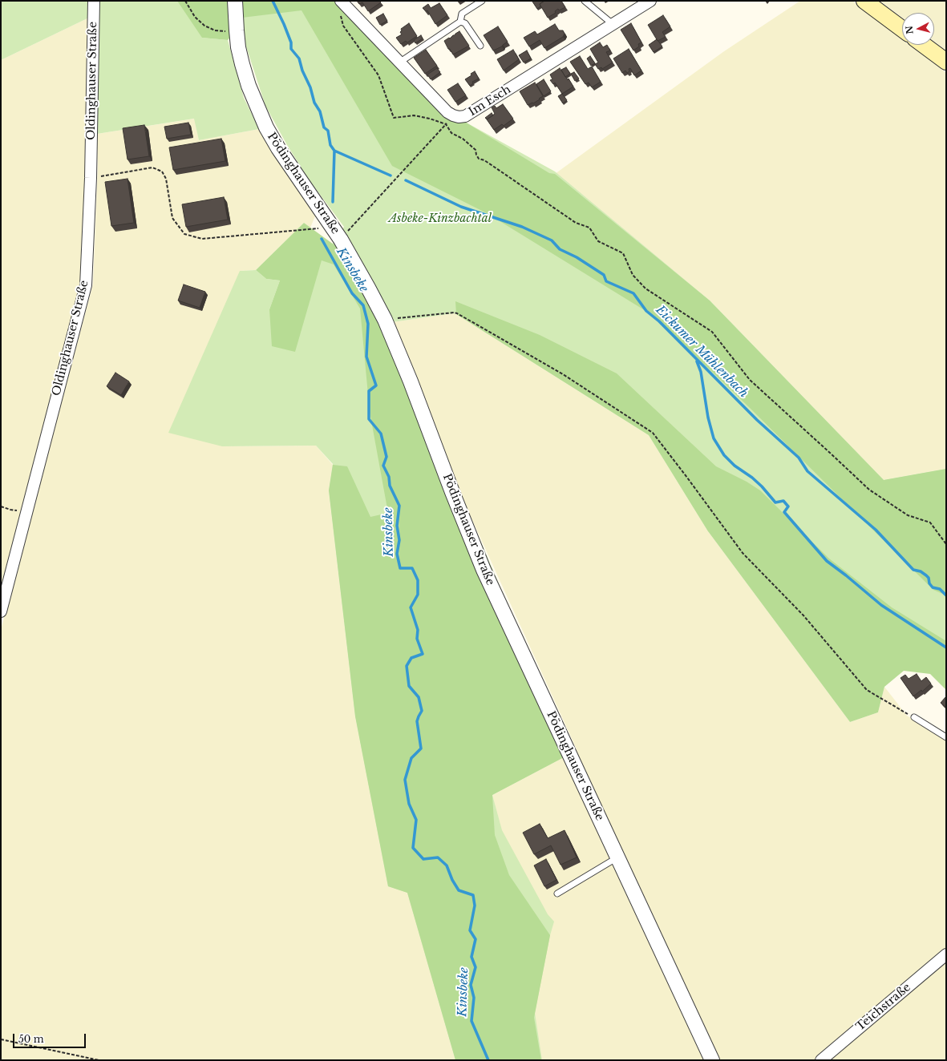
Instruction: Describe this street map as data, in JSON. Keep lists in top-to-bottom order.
{
  "streets": {
    "street": [
      "Oldinghauser Straße",
      "Im Esch",
      "Pödinghauser Straße",
      "Teichstraße"
    ]
  },
  "water": ["Kinsbeke", "Eickumer Mühlenbach"],
  "parks": ["Asbeke-Kinzbachtal"],
  "scale_bar": "50 m",
  "north": "left"
}
